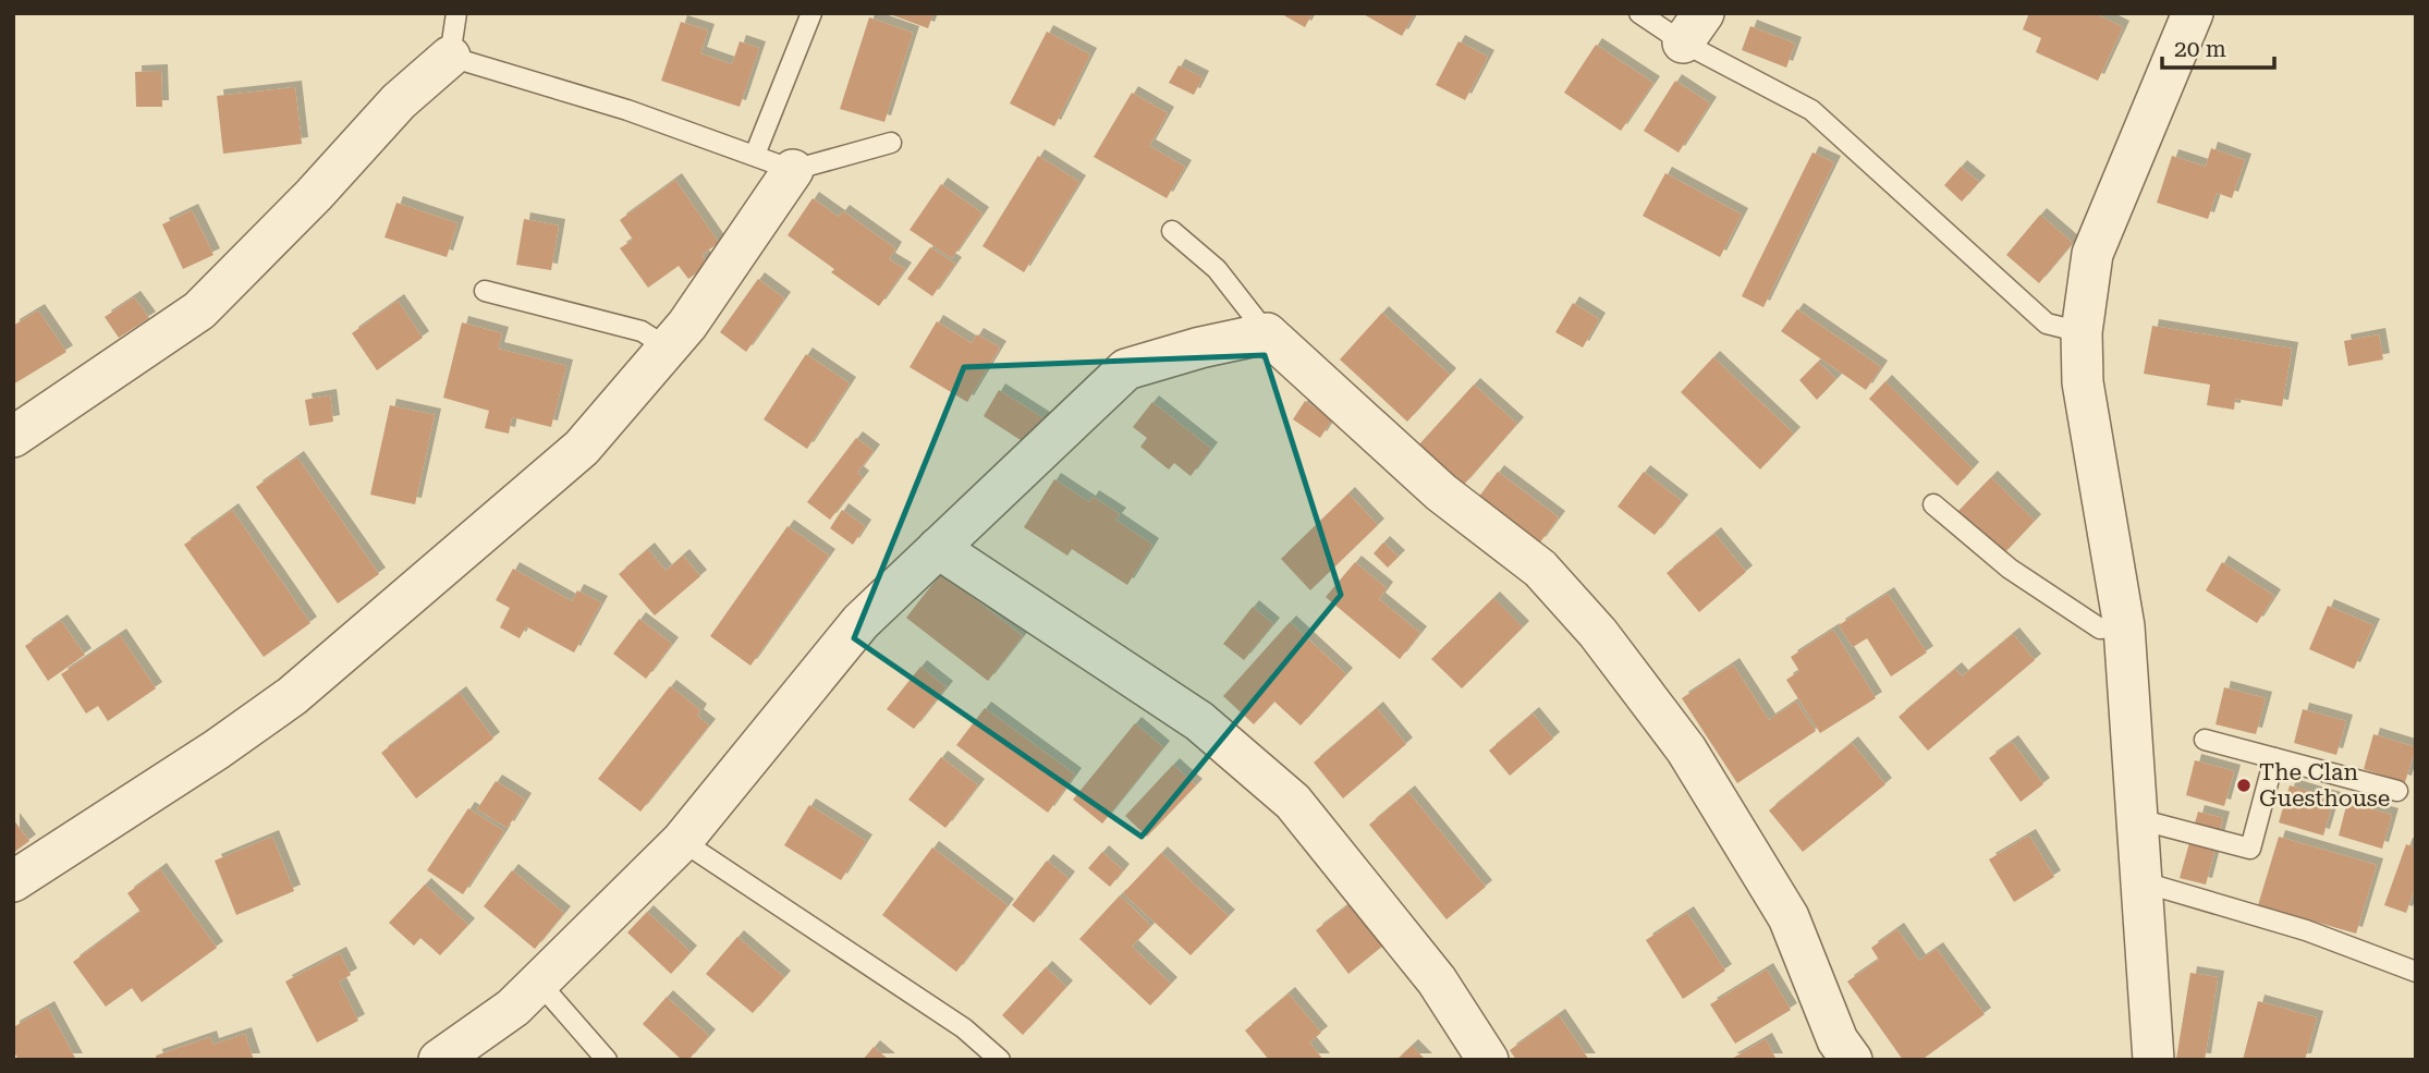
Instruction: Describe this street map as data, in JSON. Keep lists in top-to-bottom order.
{
  "places": ["The Clan Guesthouse"],
  "scale_bar": "20 m"
}
